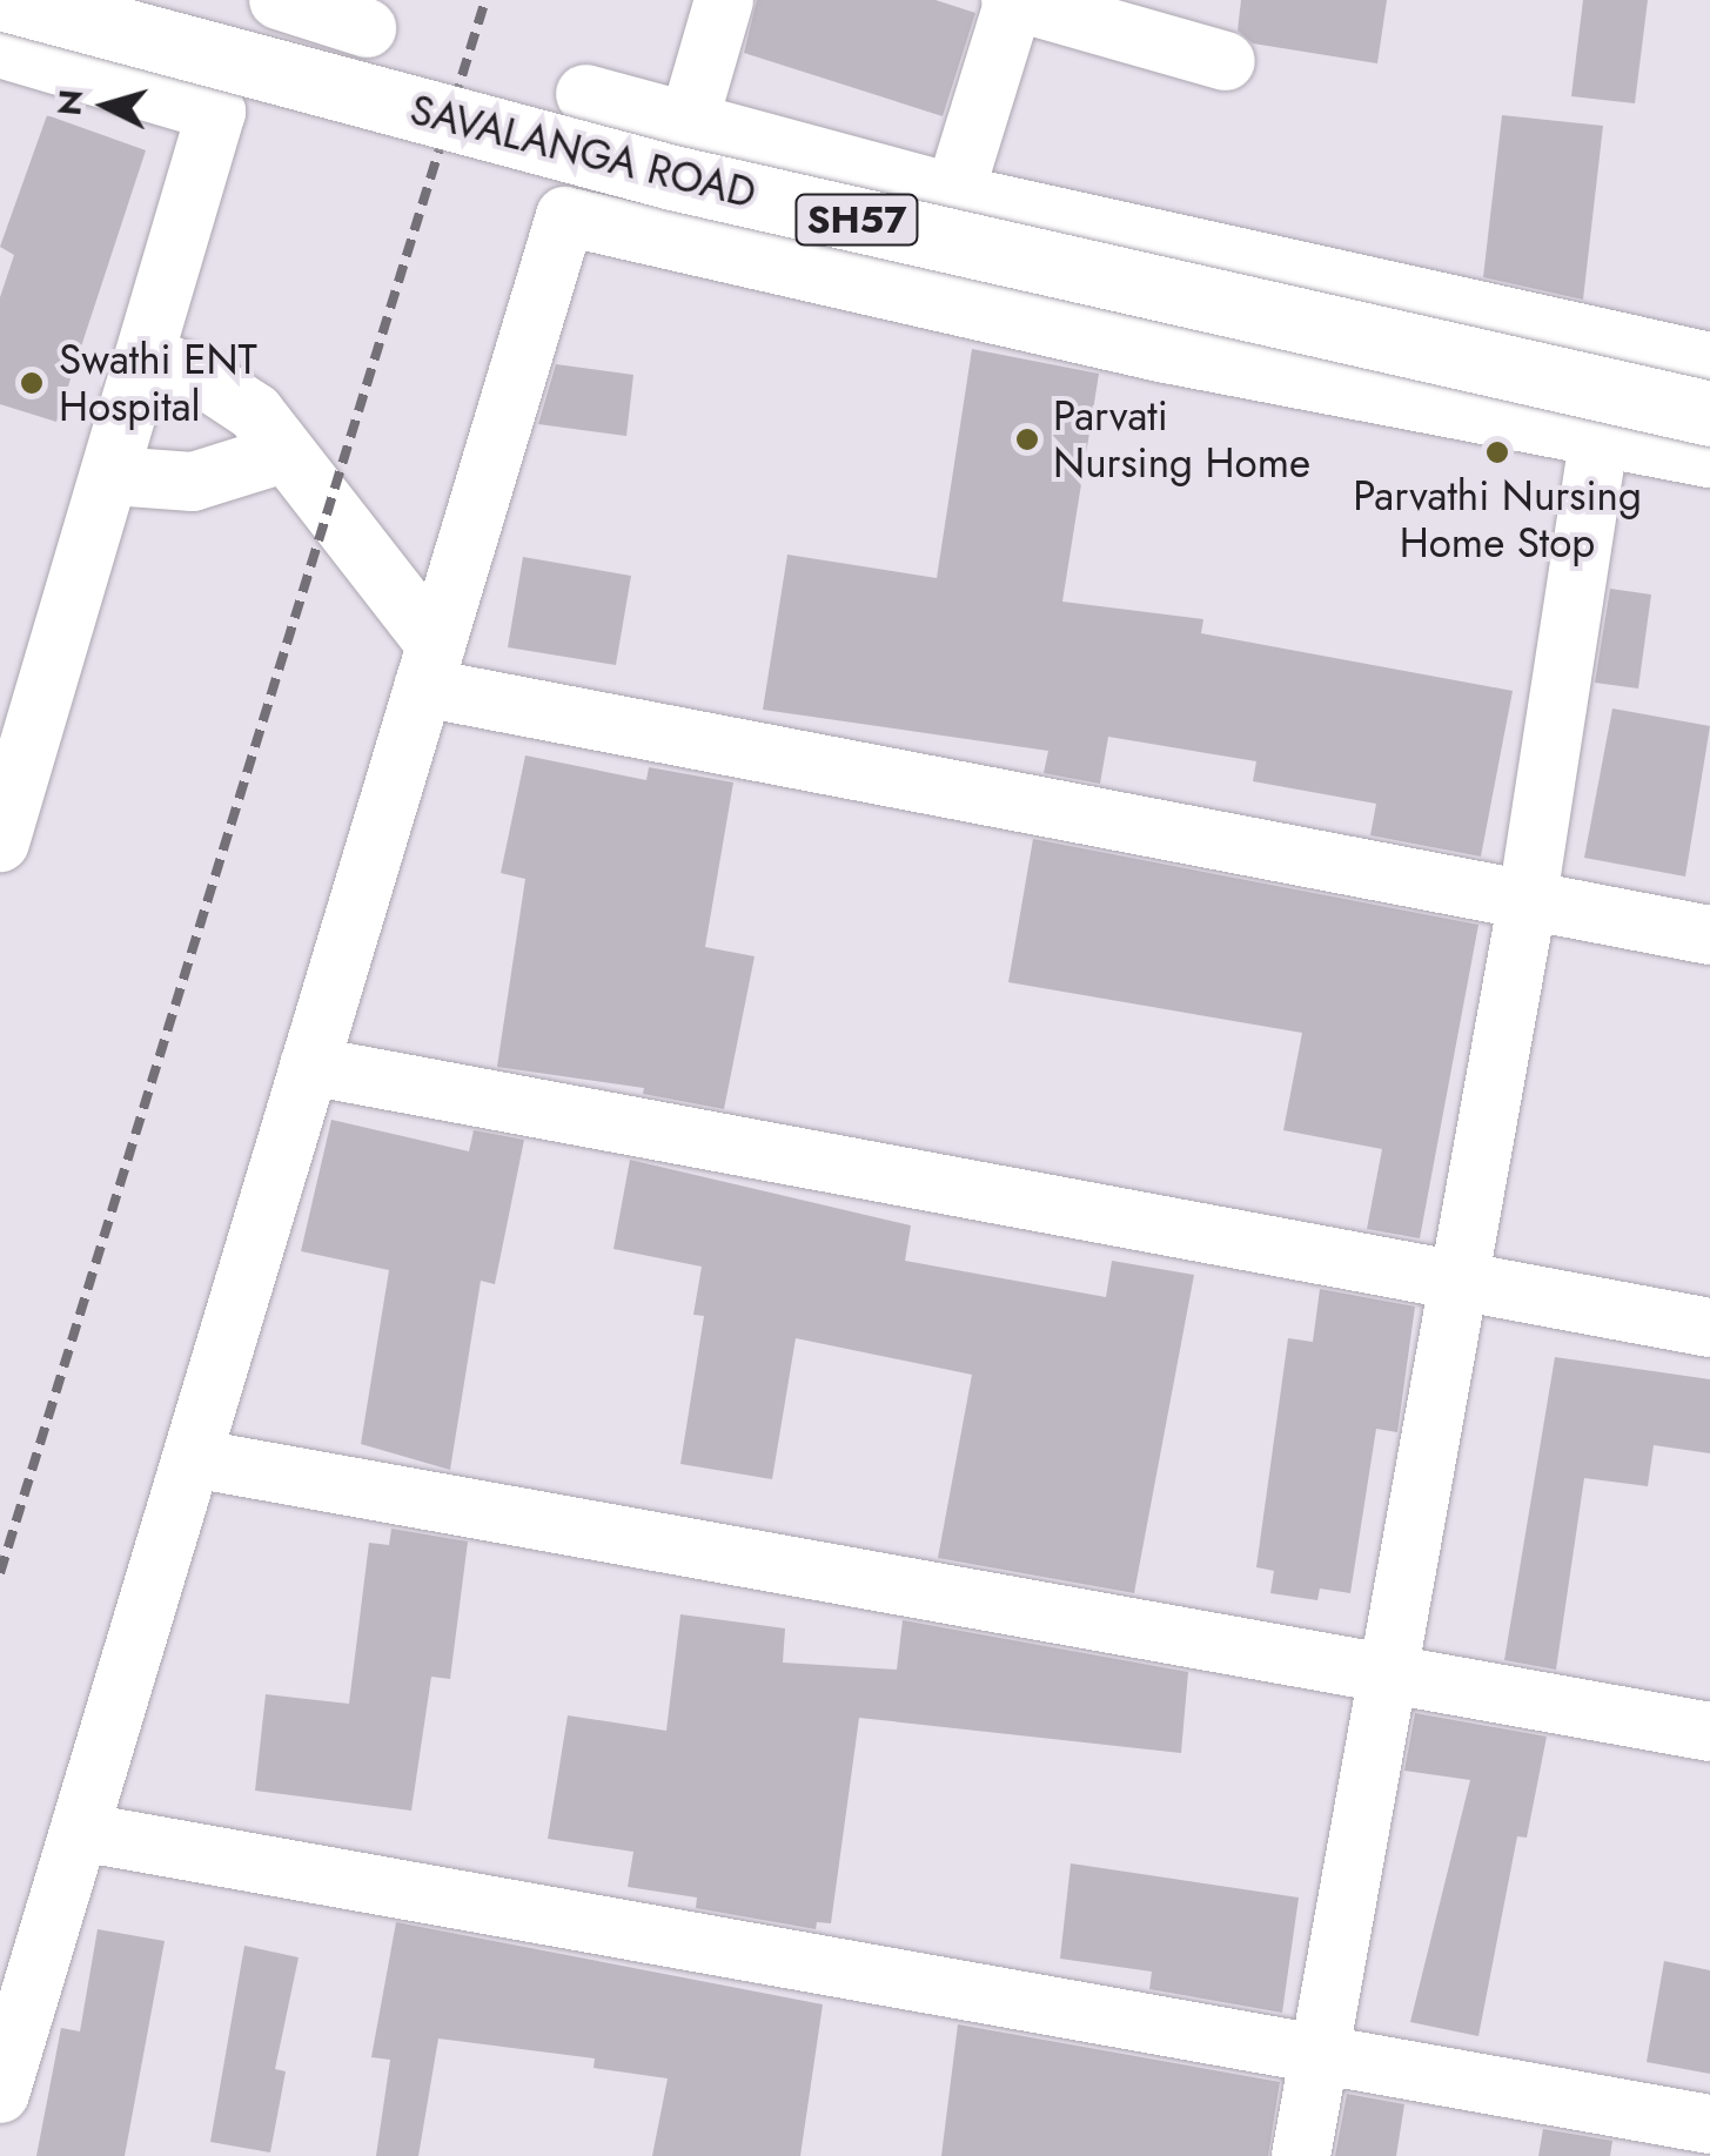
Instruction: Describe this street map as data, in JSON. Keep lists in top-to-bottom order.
{
  "streets": {
    "main road": ["SAVALANGA ROAD", "SH57"]
  },
  "places": ["Swathi ENT Hospital", "Parvati Nursing Home", "Parvathi Nursing Home Stop"],
  "north": "left"
}
